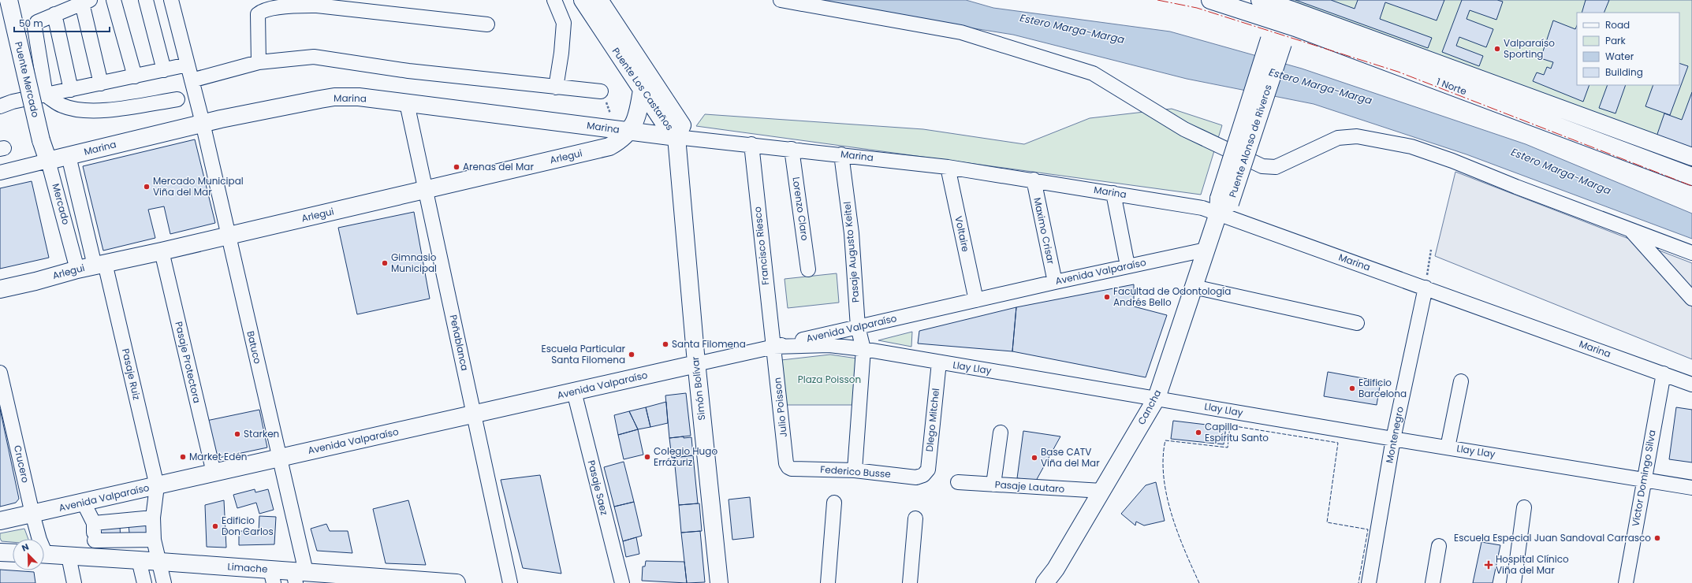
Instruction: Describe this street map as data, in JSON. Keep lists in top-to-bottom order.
{
  "streets": {
    "main road": [
      "Puente Mercado",
      "1 Norte",
      "Puente Los Castaños",
      "Marina",
      "Puente Alonso de Riveros",
      "Arlegui",
      "Mercado",
      "Avenida Valparaíso",
      "Simón Bolívar",
      "Cancha",
      "Limache"
    ],
    "street": [
      "Lorenzo Claro",
      "Maximo Crisar",
      "Voltaire",
      "Francisco Riesco",
      "Pasaje Augusto Keitel",
      "Peñablanca",
      "Batuco",
      "Pasaje Protectora",
      "Llay Llay",
      "Pasaje Ruiz",
      "Julio Poisson",
      "DIego Mitchel",
      "Montenegro",
      "Crucero",
      "Federico Busse",
      "Víctor Domingo Silva",
      "Pasaje Lautaro",
      "Pasaje Saez"
    ]
  },
  "crossings": [
    ["Puente Mercado", "Mercado"],
    ["Puente Los Castaños", "Marina"],
    ["Puente Los Castaños", "Simón Bolívar"],
    ["Marina", "Puente Alonso de Riveros"],
    ["Marina", "Arlegui"],
    ["Marina", "Mercado"],
    ["Marina", "Lorenzo Claro"],
    ["Marina", "Maximo Crisar"],
    ["Marina", "Voltaire"],
    ["Marina", "Francisco Riesco"],
    ["Marina", "Pasaje Augusto Keitel"],
    ["Marina", "Peñablanca"],
    ["Marina", "Batuco"],
    ["Marina", "Pasaje Ruiz"],
    ["Marina", "Simón Bolívar"],
    ["Marina", "Cancha"],
    ["Marina", "Montenegro"],
    ["Marina", "Víctor Domingo Silva"],
    ["Puente Alonso de Riveros", "Cancha"],
    ["Arlegui", "Mercado"],
    ["Arlegui", "Peñablanca"],
    ["Arlegui", "Batuco"],
    ["Arlegui", "Pasaje Protectora"],
    ["Arlegui", "Pasaje Ruiz"],
    ["Maximo Crisar", "Avenida Valparaíso"],
    ["Voltaire", "Avenida Valparaíso"],
    ["Francisco Riesco", "Avenida Valparaíso"],
    ["Francisco Riesco", "Llay Llay"],
    ["Francisco Riesco", "Julio Poisson"],
    ["Pasaje Augusto Keitel", "Avenida Valparaíso"],
    ["Pasaje Augusto Keitel", "Llay Llay"],
    ["Pasaje Augusto Keitel", "Federico Busse"],
    ["Avenida Valparaíso", "Peñablanca"],
    ["Avenida Valparaíso", "Batuco"],
    ["Avenida Valparaíso", "Pasaje Protectora"],
    ["Avenida Valparaíso", "Llay Llay"],
    ["Avenida Valparaíso", "Pasaje Ruiz"],
    ["Avenida Valparaíso", "Simón Bolívar"],
    ["Avenida Valparaíso", "Julio Poisson"],
    ["Avenida Valparaíso", "Cancha"],
    ["Avenida Valparaíso", "Crucero"],
    ["Avenida Valparaíso", "Pasaje Saez"],
    ["Batuco", "Limache"],
    ["Llay Llay", "Julio Poisson"],
    ["Llay Llay", "Cancha"],
    ["Llay Llay", "DIego Mitchel"],
    ["Llay Llay", "Montenegro"],
    ["Llay Llay", "Víctor Domingo Silva"],
    ["Julio Poisson", "Federico Busse"],
    ["Cancha", "Pasaje Lautaro"],
    ["DIego Mitchel", "Federico Busse"]
  ],
  "water": ["Estero Marga-Marga"],
  "parks": ["Plaza Poisson"],
  "places": {
    "other": [
      "Valparaíso Sporting",
      "Arenas del Mar",
      "Mercado Municipal Viña del Mar",
      "Gimnasio Municipal",
      "Facultad de Odontología Andrés Bello",
      "Santa Filomena",
      "Escuela Particular Santa Filomena",
      "Edificio Barcelona",
      "Capilla Espíritu Santo",
      "Starken",
      "Market Edén",
      "Colegio Hugo Errázuriz",
      "Base CATV Viña del Mar",
      "Edificio Don Carlos",
      "Escuela Especial Juan Sandoval Carrasco"
    ],
    "health": ["Hospital Clínico Viña del Mar"]
  },
  "legend": [
    "Road",
    "Park",
    "Water",
    "Building"
  ],
  "scale_bar": "50 m",
  "north": "top left"
}
